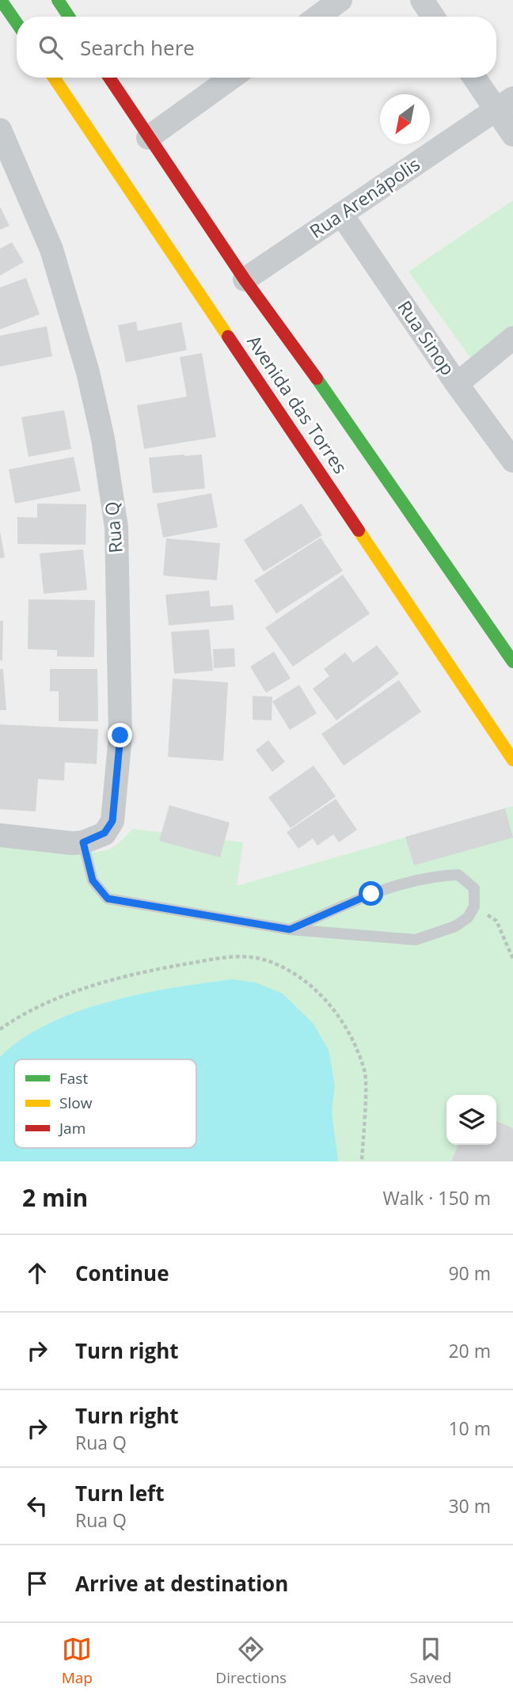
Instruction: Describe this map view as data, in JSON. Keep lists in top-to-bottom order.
{
  "streets": {
    "main road": ["Avenida das Torres"],
    "street": ["Rua Arenápolis", "Rua Sinop", "Rua Q"]
  },
  "crossings": [
    ["Rua Arenápolis", "Rua Sinop"],
    ["Rua Arenápolis", "Avenida das Torres"]
  ],
  "legend": ["Fast", "Slow", "Jam"],
  "north": "bottom left",
  "page": {
    "search": "Search here",
    "heading": ["2 min", "Walk · 150 m"],
    "list": [
      ["Continue", "90 m"],
      ["Turn right", "20 m"],
      ["Turn right", "Rua Q", "10 m"],
      ["Turn left", "Rua Q", "30 m"],
      "Arrive at destination"
    ],
    "nav": ["Map", "Directions", "Saved"]
  }
}
